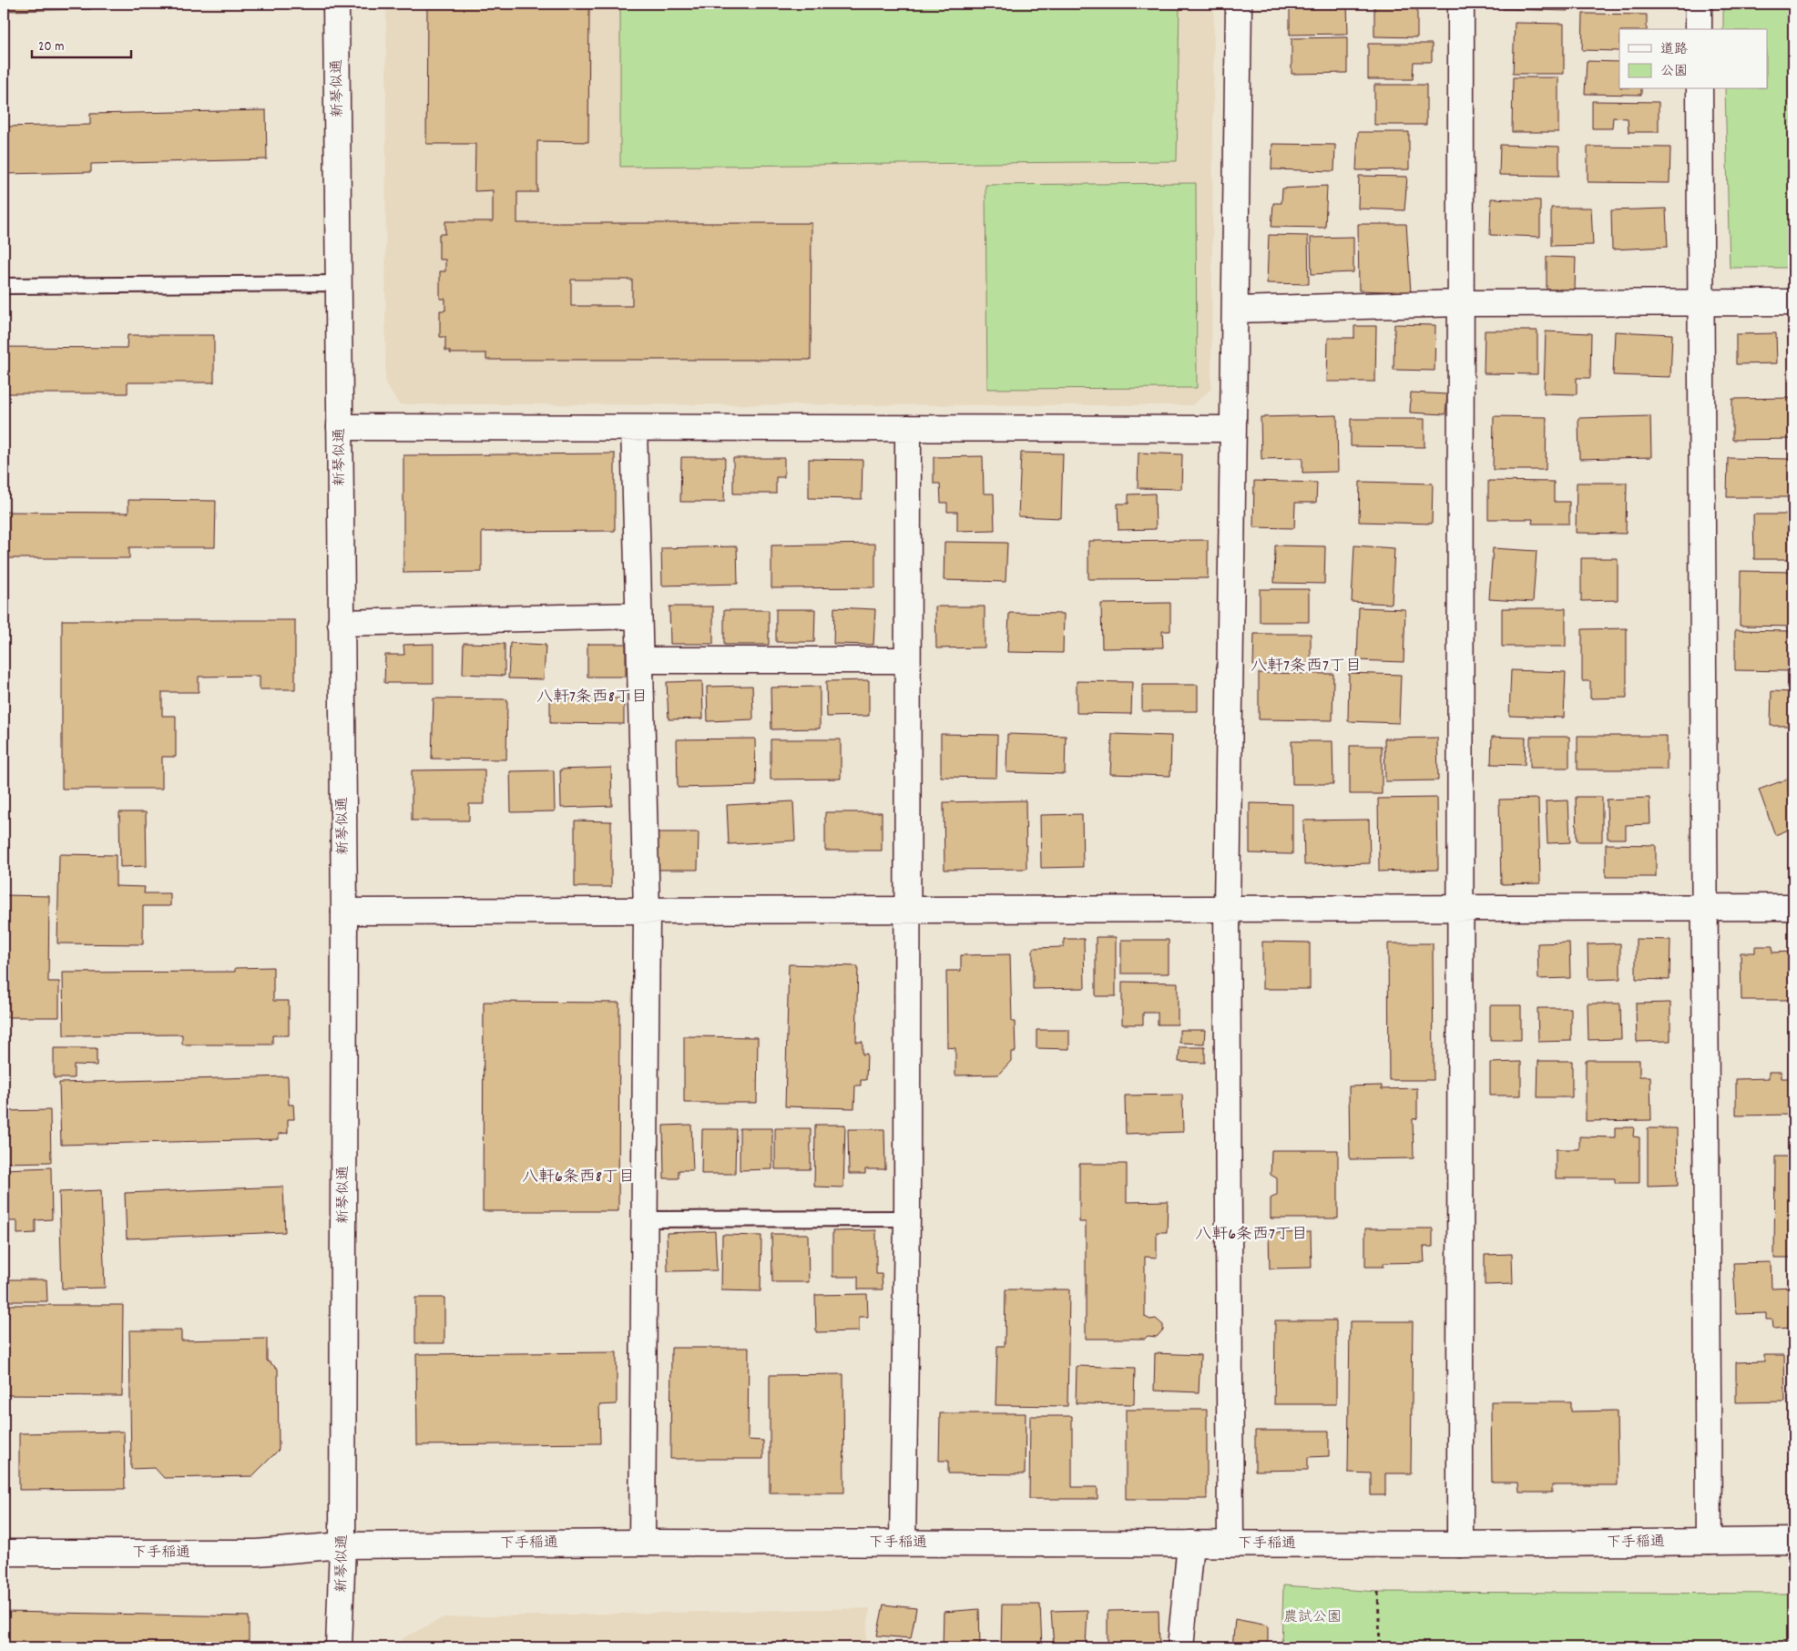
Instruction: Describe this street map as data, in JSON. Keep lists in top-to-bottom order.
{
  "streets": {
    "street": ["新琴似通", "下手稲通"]
  },
  "crossings": [
    ["新琴似通", "下手稲通"]
  ],
  "districts": [
    "八軒7条西7丁目",
    "八軒7条西8丁目",
    "八軒6条西8丁目",
    "八軒6条西7丁目"
  ],
  "parks": ["農試公園"],
  "legend": ["道路", "公園"],
  "scale_bar": "20 m"
}
